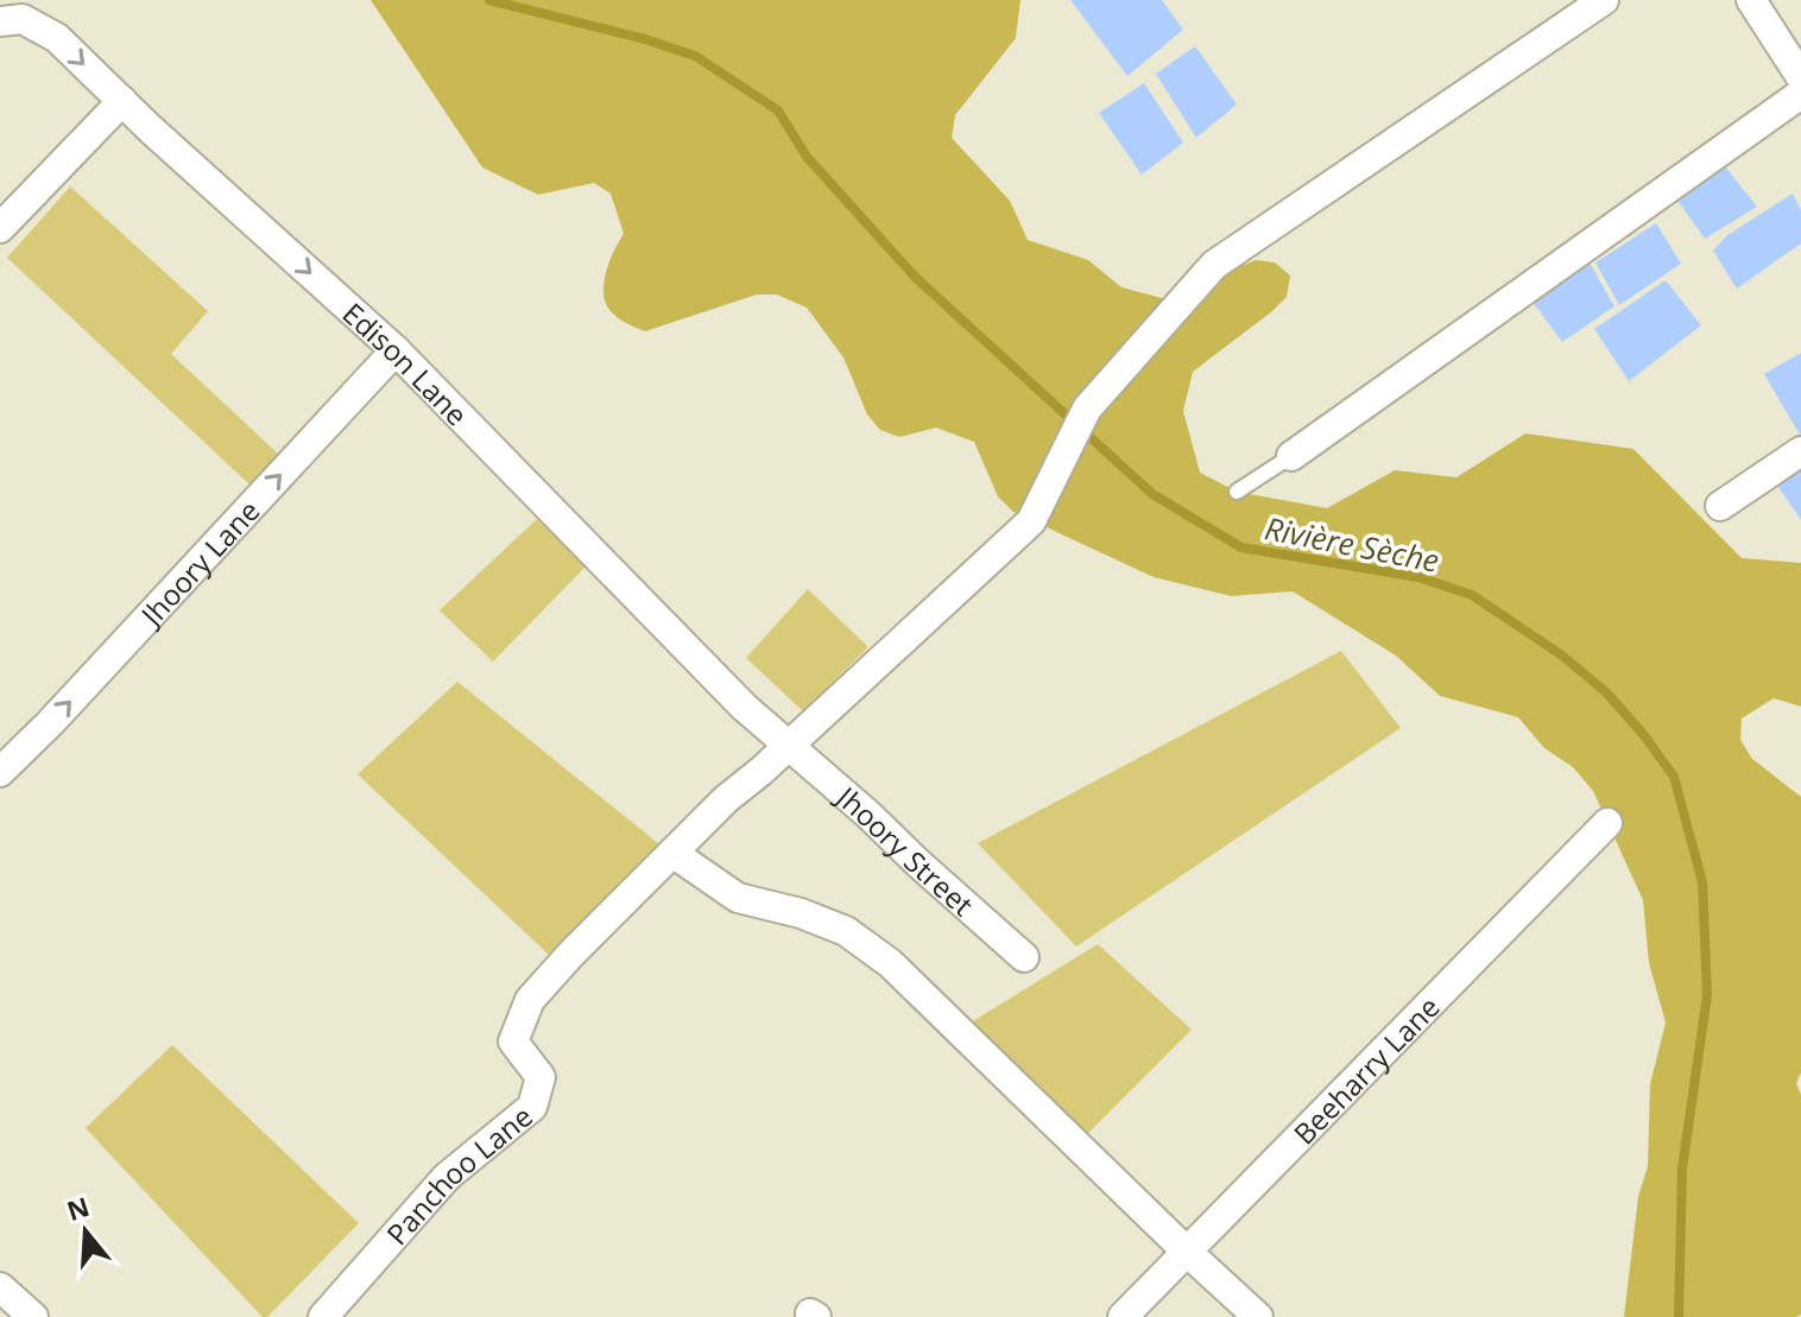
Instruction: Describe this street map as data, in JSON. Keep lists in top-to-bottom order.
{
  "streets": {
    "street": [
      "Edison Lane",
      "Jhoory Lane",
      "Jhoory Street",
      "Beeharry Lane",
      "Panchoo Lane"
    ]
  },
  "crossings": [
    ["Edison Lane", "Jhoory Lane"],
    ["Edison Lane", "Jhoory Street"]
  ],
  "one_way": ["Edison Lane", "Jhoory Lane"],
  "water": ["Rivière Sèche"],
  "north": "top"
}
